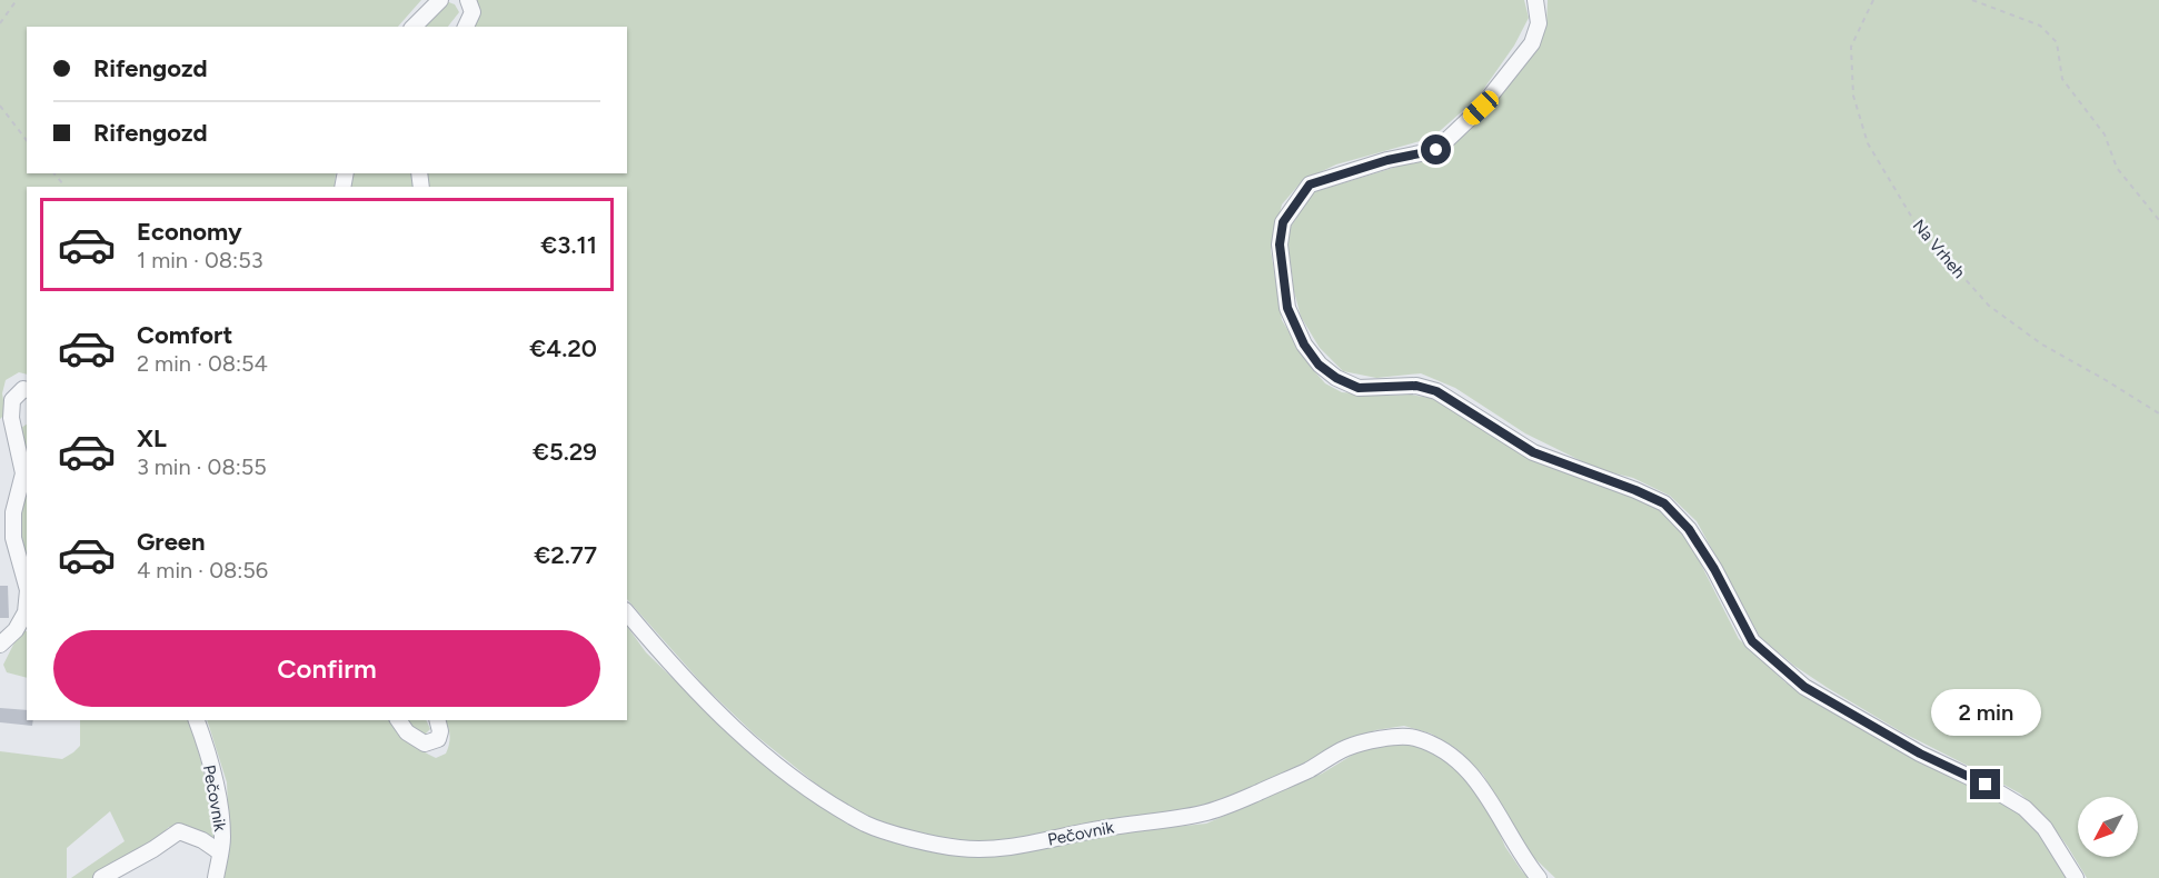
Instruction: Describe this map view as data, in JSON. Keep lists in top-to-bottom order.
{
  "streets": {
    "street": ["Pečovnik"],
    "path": ["Na Vrheh"]
  },
  "north": "bottom left",
  "page": {
    "banner": ["Rifengozd", "Rifengozd"],
    "list": [
      {
        "name": "Economy",
        "note": "1 min · 08:53",
        "value": "€3.11"
      },
      {
        "name": "Comfort",
        "note": "2 min · 08:54",
        "value": "€4.20"
      },
      {
        "name": "XL",
        "note": "3 min · 08:55",
        "value": "€5.29"
      },
      {
        "name": "Green",
        "note": "4 min · 08:56",
        "value": "€2.77"
      }
    ],
    "buttons": "Confirm",
    "bubble": "2 min"
  }
}
